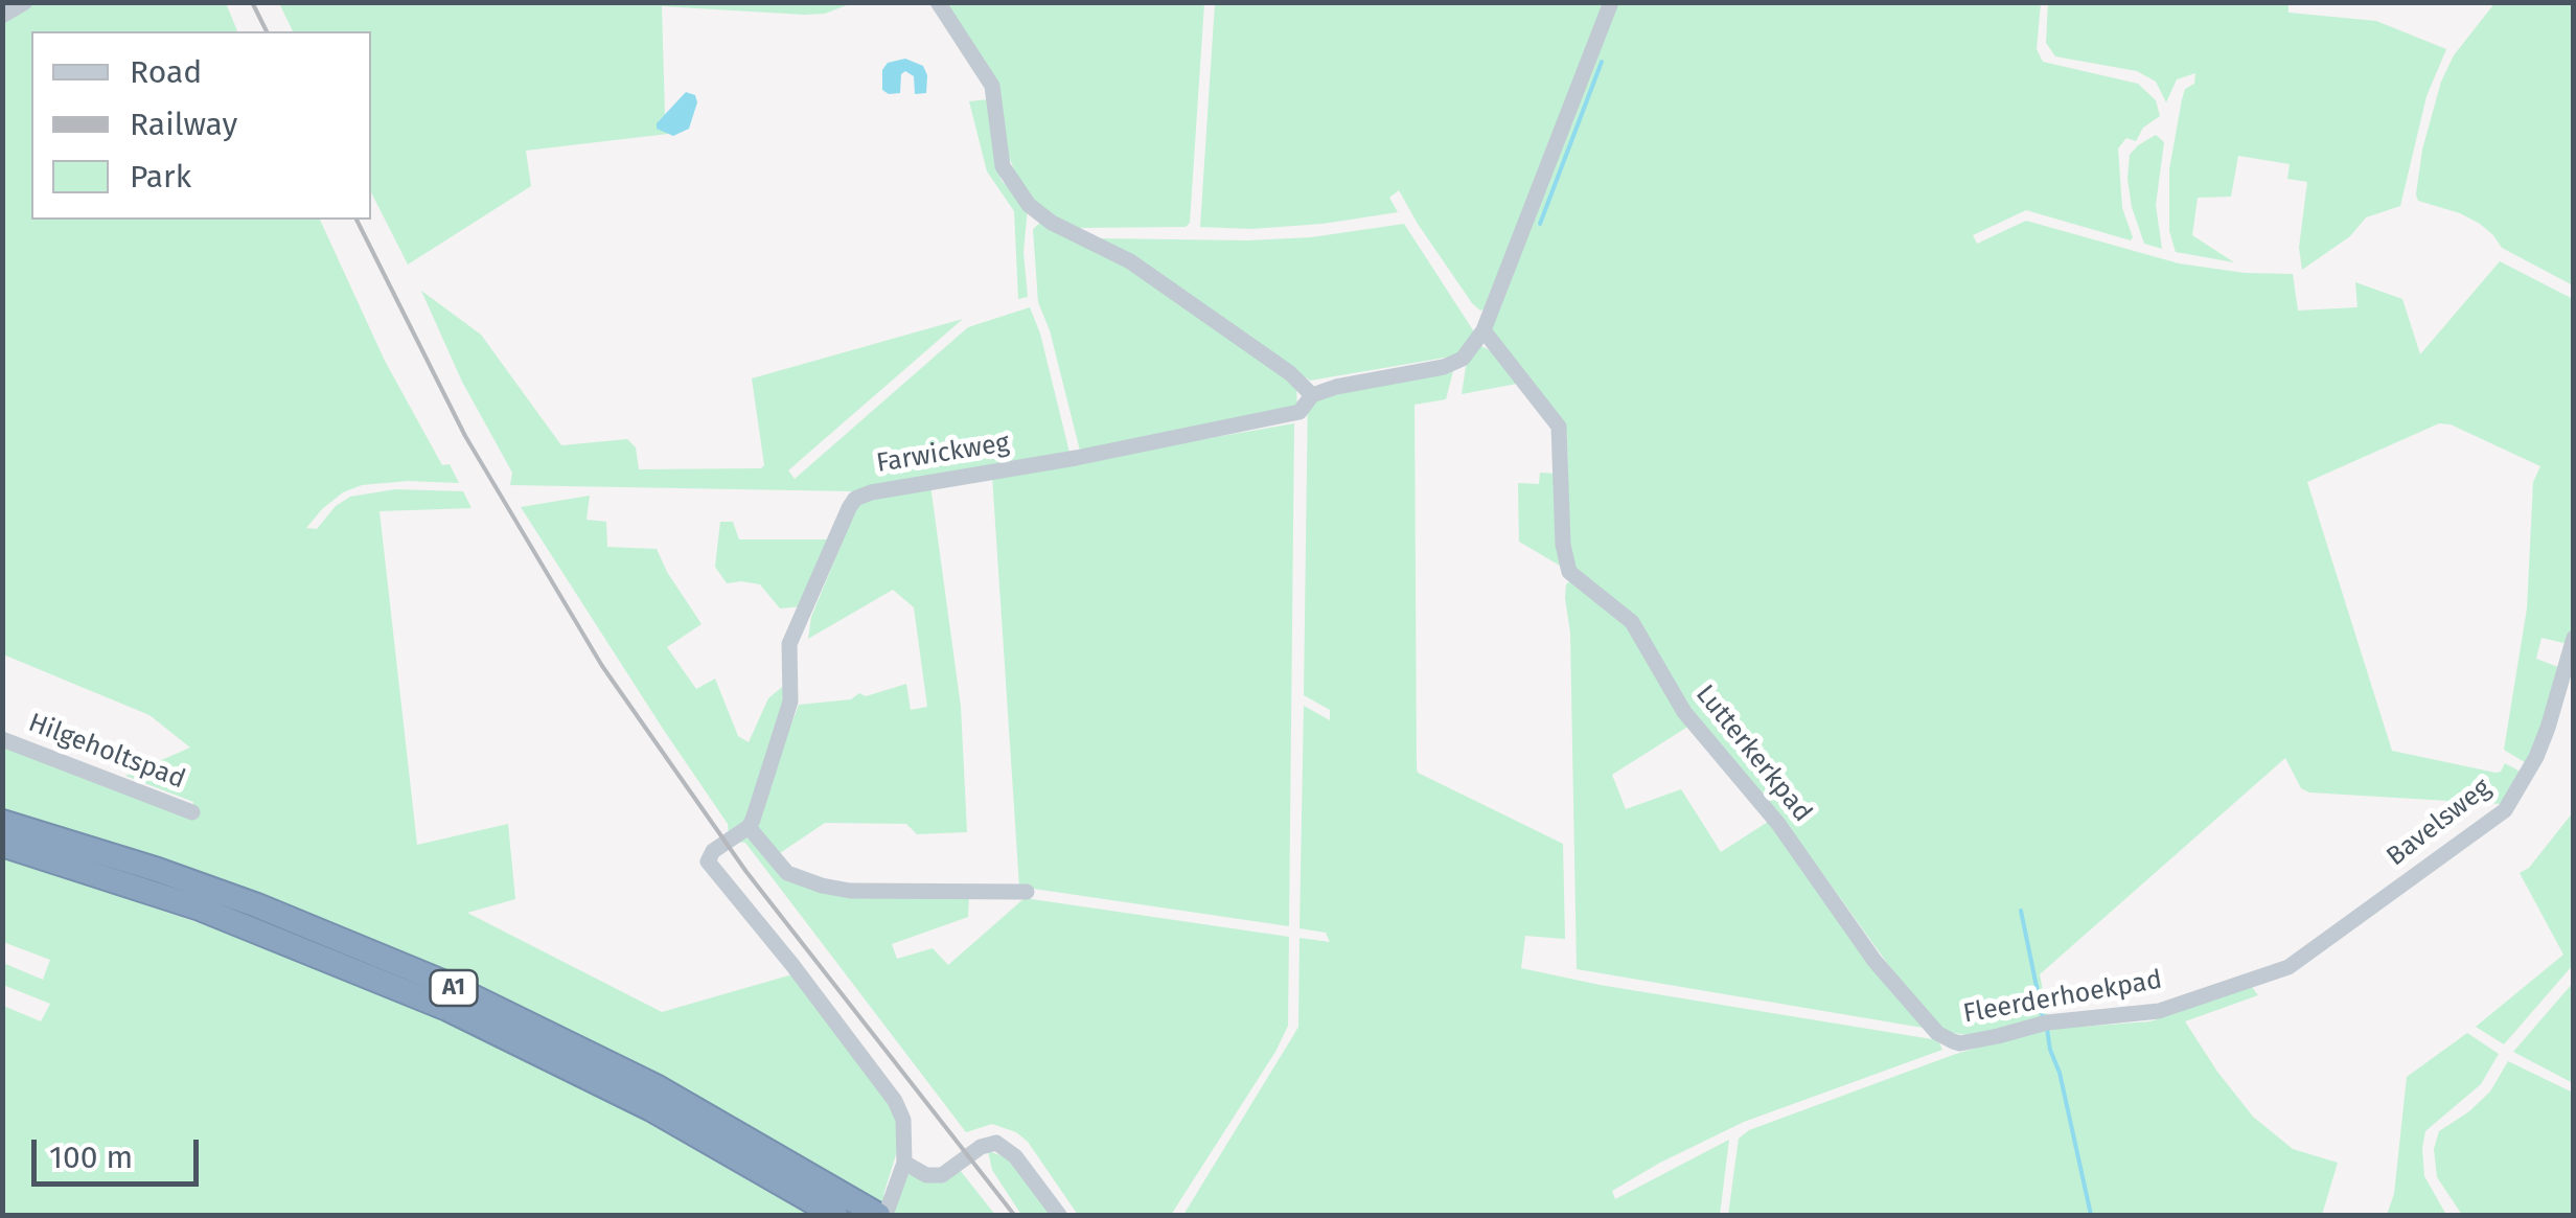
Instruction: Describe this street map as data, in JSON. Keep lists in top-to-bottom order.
{
  "streets": {
    "highway": ["A1"],
    "street": [
      "Farwickweg",
      "Hilgeholtspad",
      "Lutterkerkpad",
      "Bavelsweg",
      "Fleerderhoekpad"
    ]
  },
  "crossings": [
    ["Farwickweg", "Lutterkerkpad"],
    ["Farwickweg", "A1"],
    ["Lutterkerkpad", "Fleerderhoekpad"],
    ["Bavelsweg", "Fleerderhoekpad"]
  ],
  "legend": ["Road", "Railway", "Park"],
  "scale_bar": "100 m"
}
